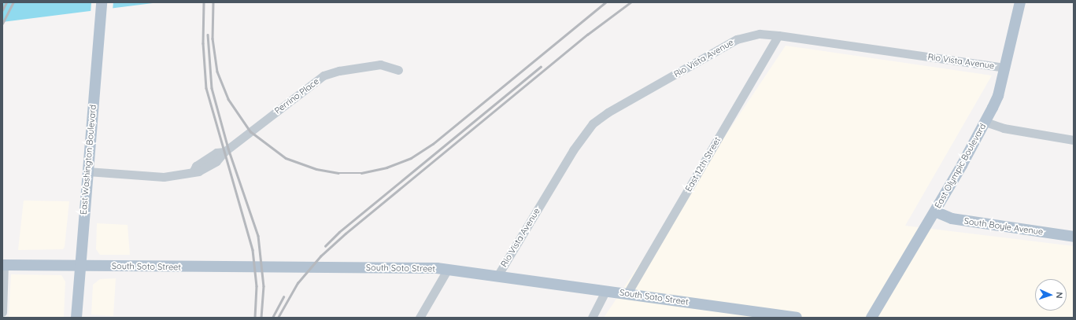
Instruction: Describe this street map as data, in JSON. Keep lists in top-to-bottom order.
{
  "streets": {
    "main road": [
      "East Washington Boulevard",
      "East Olympic Boulevard",
      "South Boyle Avenue",
      "South Soto Street"
    ],
    "street": ["Rio Vista Avenue", "Perrino Place", "East 12th Street"]
  },
  "crossings": [
    ["Rio Vista Avenue", "East 12th Street"],
    ["Rio Vista Avenue", "East Olympic Boulevard"],
    ["Rio Vista Avenue", "South Soto Street"],
    ["Perrino Place", "East Washington Boulevard"],
    ["East Washington Boulevard", "South Soto Street"],
    ["East 12th Street", "South Soto Street"],
    ["East Olympic Boulevard", "South Boyle Avenue"]
  ],
  "north": "right"
}
